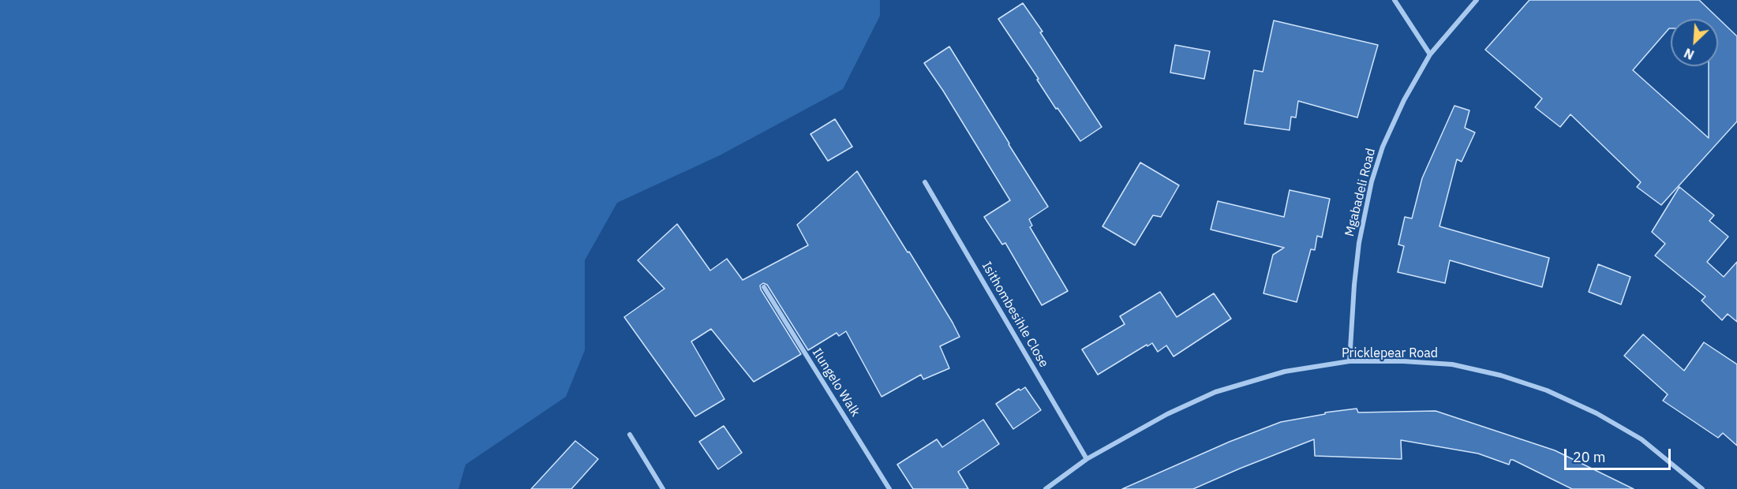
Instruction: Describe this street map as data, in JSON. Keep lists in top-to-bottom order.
{
  "streets": {
    "street": [
      "Mgabadeli Road",
      "Isithombesihle Close",
      "Pricklepear Road",
      "Ilungelo Walk"
    ]
  },
  "crossings": [
    ["Mgabadeli Road", "Pricklepear Road"],
    ["Isithombesihle Close", "Pricklepear Road"]
  ],
  "scale_bar": "20 m",
  "north": "bottom left"
}
